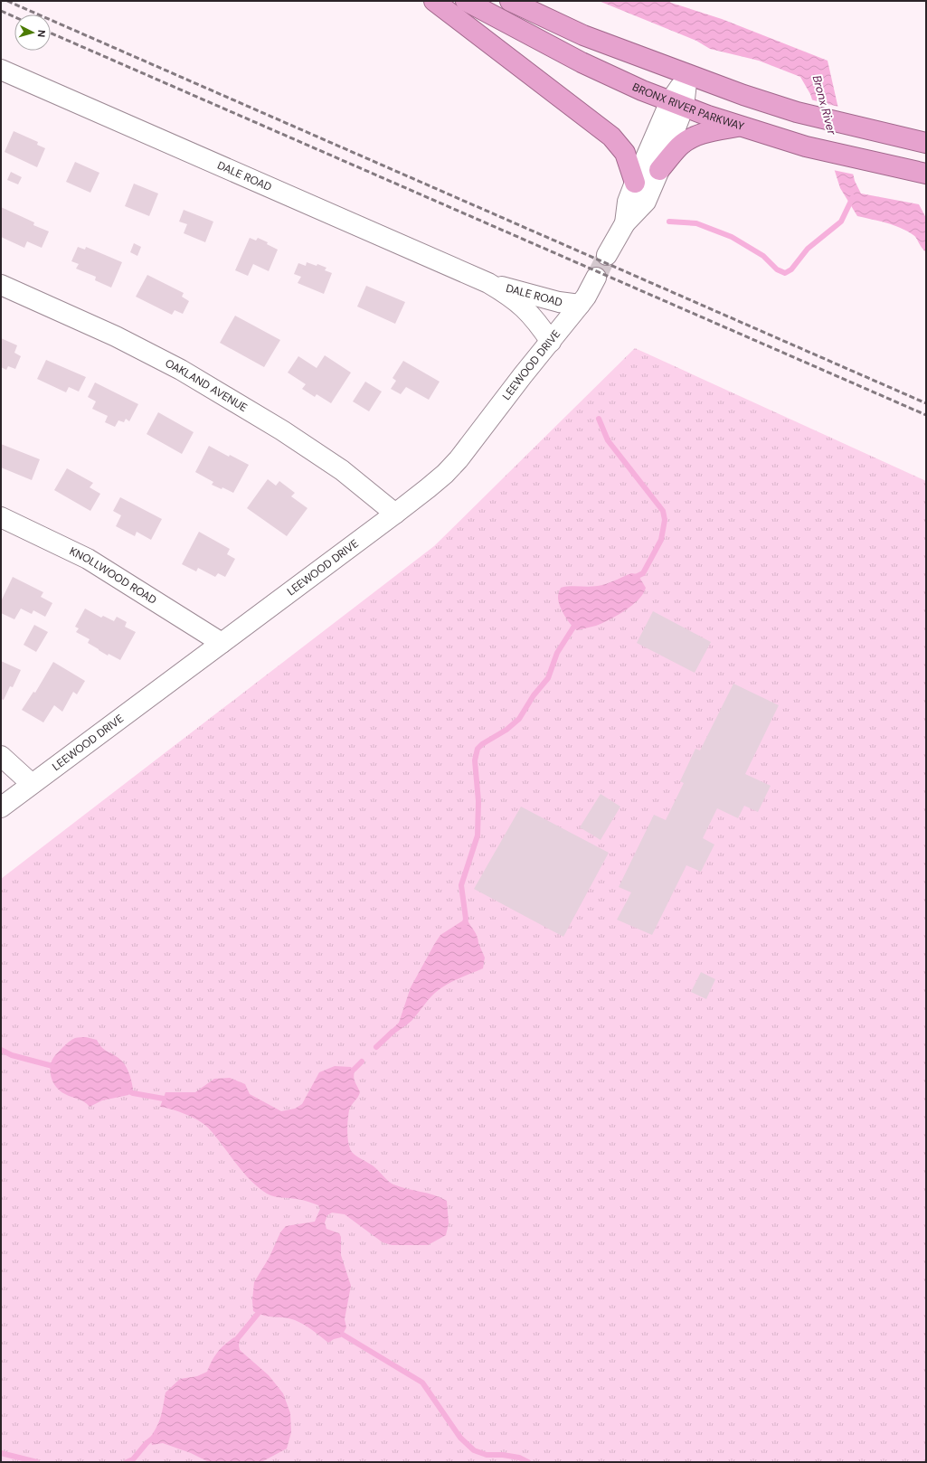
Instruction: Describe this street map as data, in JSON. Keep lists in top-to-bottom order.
{
  "streets": {
    "highway": ["BRONX RIVER PARKWAY"],
    "street": [
      "DALE ROAD",
      "LEEWOOD DRIVE",
      "OAKLAND AVENUE",
      "KNOLLWOOD ROAD"
    ]
  },
  "crossings": [
    ["DALE ROAD", "LEEWOOD DRIVE"],
    ["LEEWOOD DRIVE", "OAKLAND AVENUE"],
    ["LEEWOOD DRIVE", "KNOLLWOOD ROAD"]
  ],
  "water": ["Bronx River"],
  "north": "right"
}
